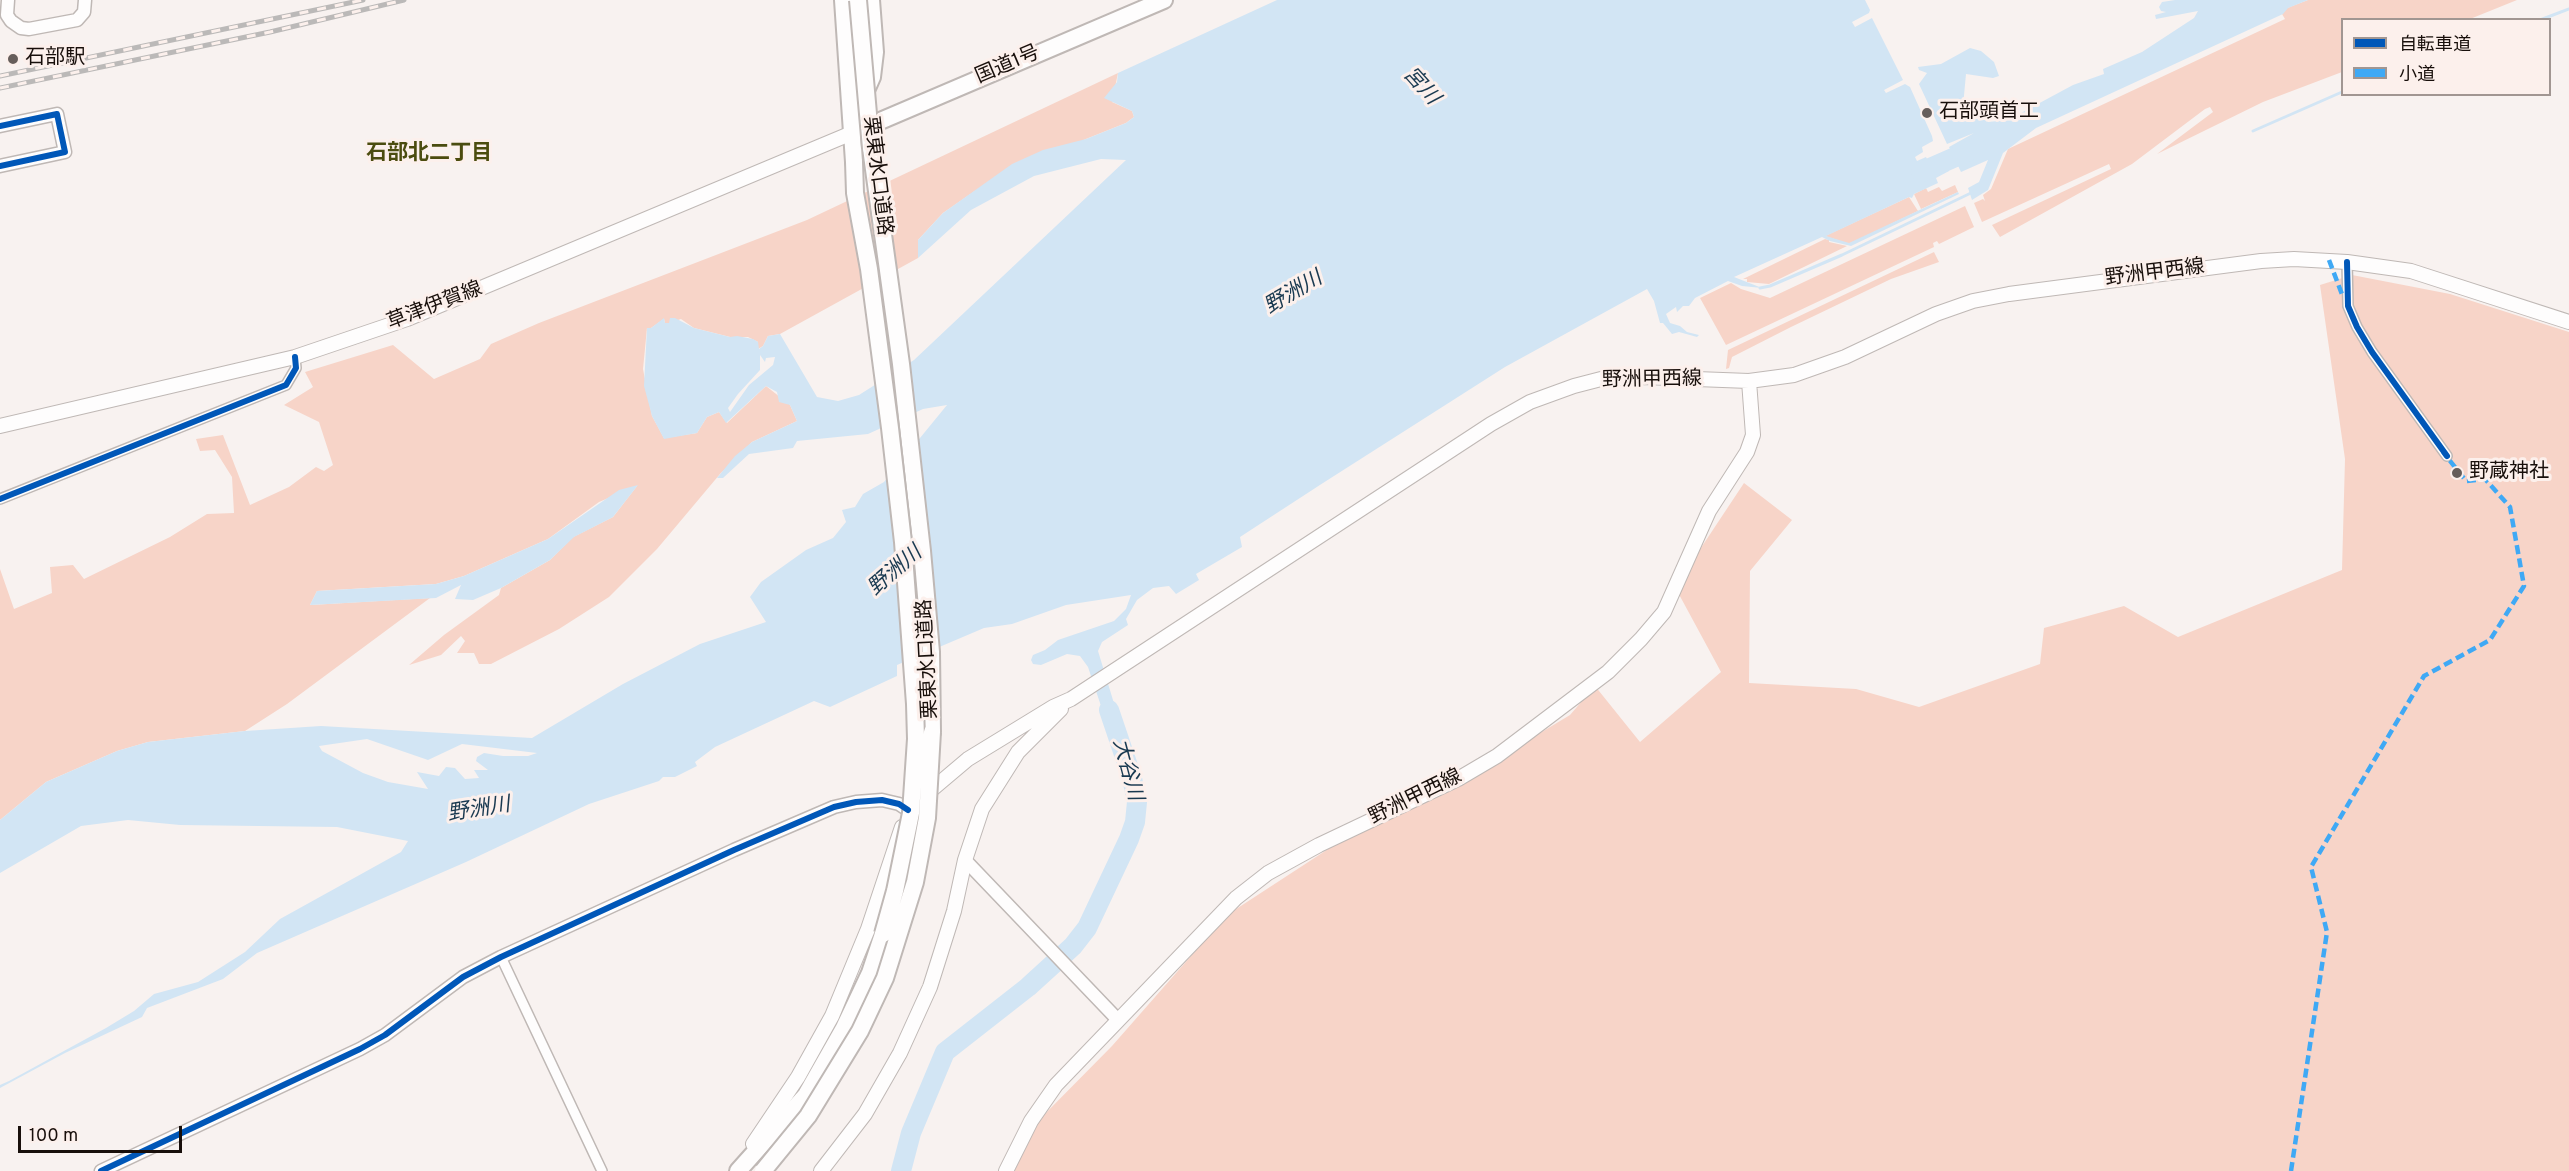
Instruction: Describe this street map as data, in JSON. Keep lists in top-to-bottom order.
{
  "streets": {
    "highway": ["国道1号", "栗東水口道路"],
    "main road": ["野洲甲西線", "草津伊賀線"]
  },
  "crossings": [
    ["国道1号", "栗東水口道路"],
    ["国道1号", "草津伊賀線"],
    ["栗東水口道路", "草津伊賀線"]
  ],
  "districts": ["石部北二丁目"],
  "water": ["宮川", "野洲川", "大谷川"],
  "places": ["石部駅", "石部頭首工", "野蔵神社"],
  "legend": ["自転車道", "小道"],
  "scale_bar": "100 m"
}
